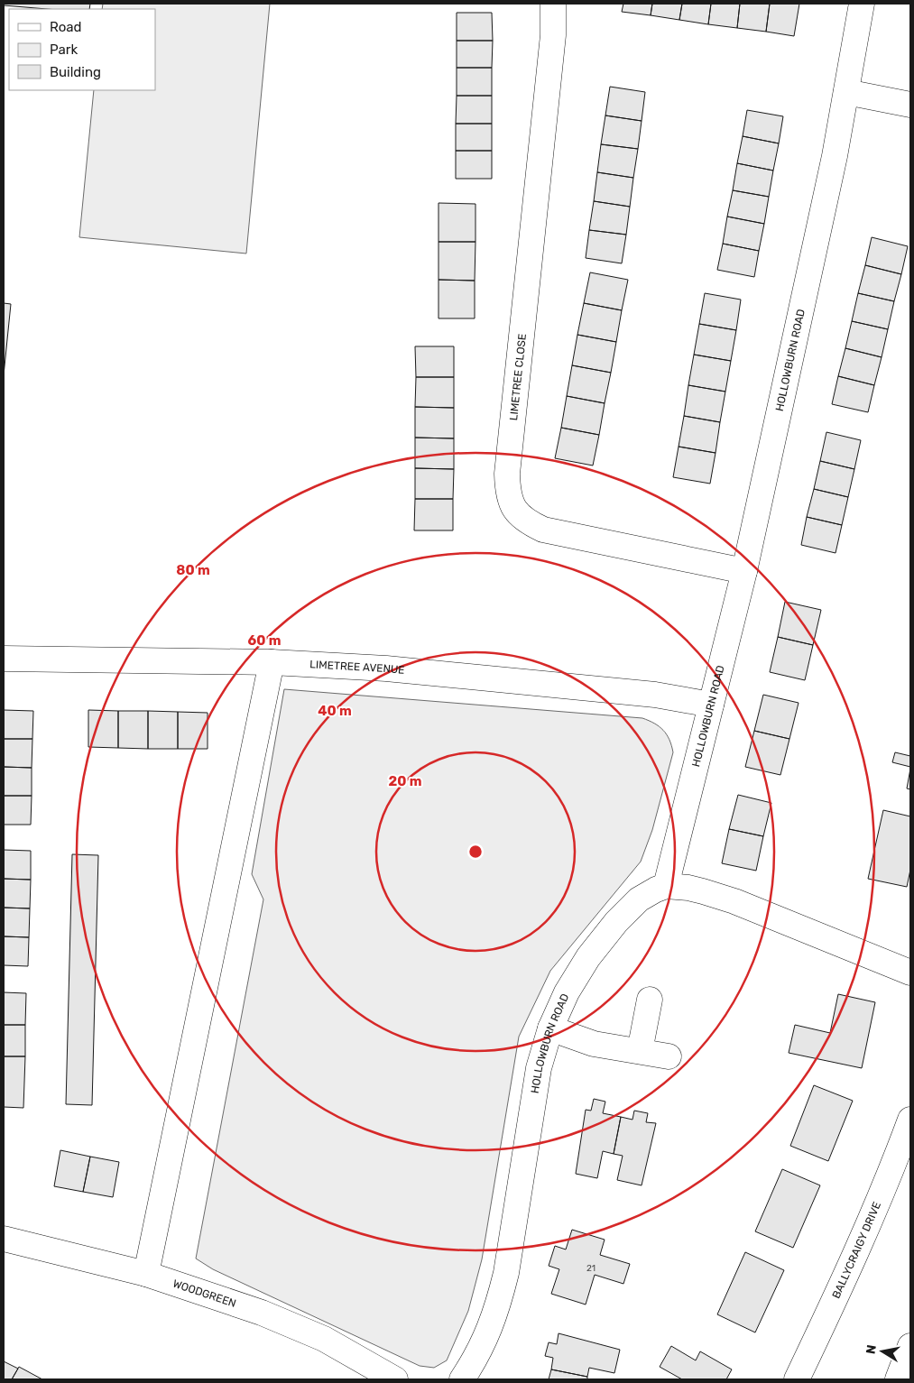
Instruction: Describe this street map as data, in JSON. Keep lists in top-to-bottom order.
{
  "streets": {
    "street": [
      "HOLLOWBURN ROAD",
      "LIMETREE CLOSE",
      "LIMETREE AVENUE",
      "BALLYCRAIGY DRIVE",
      "WOODGREEN"
    ]
  },
  "crossings": [
    ["HOLLOWBURN ROAD", "LIMETREE CLOSE"],
    ["HOLLOWBURN ROAD", "LIMETREE AVENUE"]
  ],
  "house_numbers": ["21"],
  "legend": ["Road", "Park", "Building"],
  "north": "left",
  "rings": [
    "80 m",
    "60 m",
    "40 m",
    "20 m"
  ]
}
